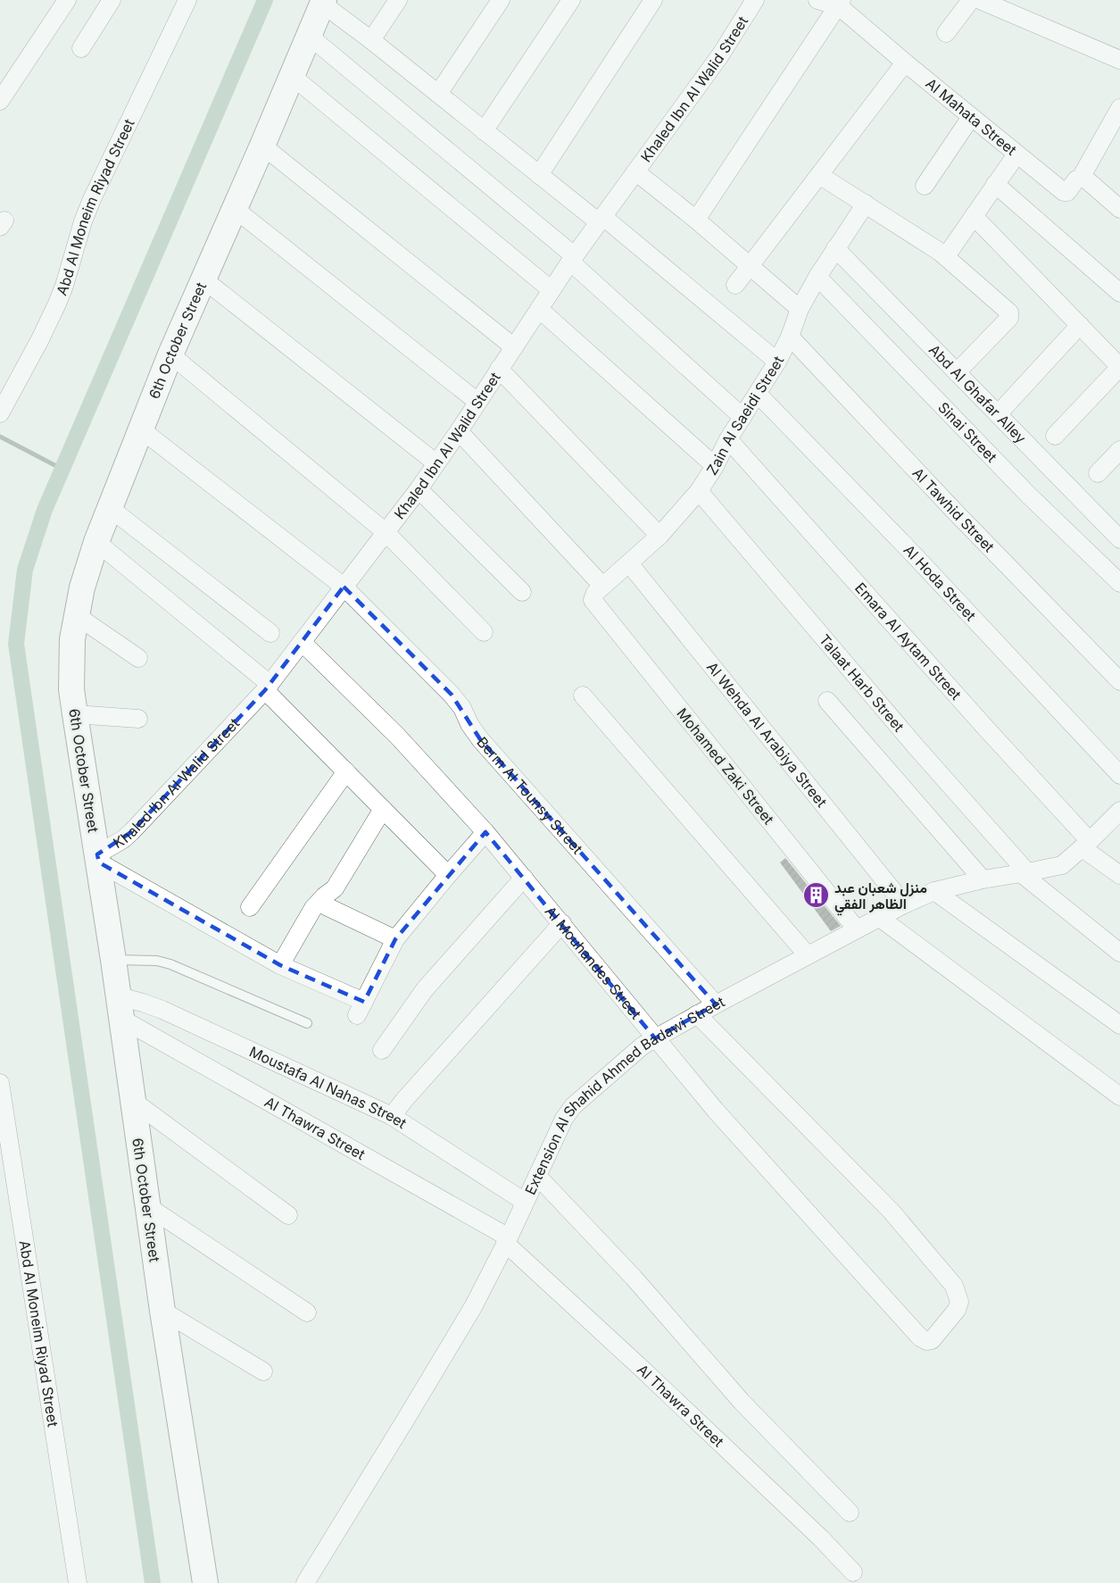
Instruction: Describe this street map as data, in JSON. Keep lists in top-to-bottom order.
{
  "streets": {
    "main road": ["6th October Street"],
    "street": [
      "Khaled Ibn Al Walid Street",
      "Al Mahata Street",
      "Abd Al Moneim Riyad Street",
      "Abd Al Ghafar Alley",
      "Zain Al Saeidi Street",
      "Sinai Street",
      "Al Tawhid Street",
      "Al Hoda Street",
      "Emara Al Aytam Street",
      "Talaat Harb Street",
      "Al Wehda Al Arabiya Street",
      "Mohamed Zaki Street",
      "Berm Al Tounsy Street",
      "Al Mouhandes Street",
      "Moustafa Al Nahas Street",
      "Extension Al Shahid Ahmed Badawi Street",
      "Al Thawra Street"
    ]
  },
  "crossings": [
    ["Khaled Ibn Al Walid Street", "6th October Street"],
    ["Khaled Ibn Al Walid Street", "Berm Al Tounsy Street"],
    ["Khaled Ibn Al Walid Street", "Al Mouhandes Street"],
    ["6th October Street", "Berm Al Tounsy Street"],
    ["6th October Street", "Moustafa Al Nahas Street"],
    ["6th October Street", "Al Thawra Street"],
    ["Abd Al Ghafar Alley", "Zain Al Saeidi Street"],
    ["Zain Al Saeidi Street", "Sinai Street"],
    ["Zain Al Saeidi Street", "Al Tawhid Street"],
    ["Zain Al Saeidi Street", "Al Hoda Street"],
    ["Zain Al Saeidi Street", "Emara Al Aytam Street"],
    ["Zain Al Saeidi Street", "Talaat Harb Street"],
    ["Zain Al Saeidi Street", "Al Wehda Al Arabiya Street"],
    ["Zain Al Saeidi Street", "Mohamed Zaki Street"],
    ["Emara Al Aytam Street", "Extension Al Shahid Ahmed Badawi Street"],
    ["Talaat Harb Street", "Extension Al Shahid Ahmed Badawi Street"],
    ["Al Wehda Al Arabiya Street", "Extension Al Shahid Ahmed Badawi Street"],
    ["Mohamed Zaki Street", "Extension Al Shahid Ahmed Badawi Street"],
    ["Berm Al Tounsy Street", "Extension Al Shahid Ahmed Badawi Street"],
    ["Al Mouhandes Street", "Extension Al Shahid Ahmed Badawi Street"],
    ["Moustafa Al Nahas Street", "Extension Al Shahid Ahmed Badawi Street"],
    ["Moustafa Al Nahas Street", "Al Thawra Street"],
    ["Extension Al Shahid Ahmed Badawi Street", "Al Thawra Street"]
  ],
  "places": {
    "building": ["منزل شعبان عبد الظاهر الفقي"]
  }
}
